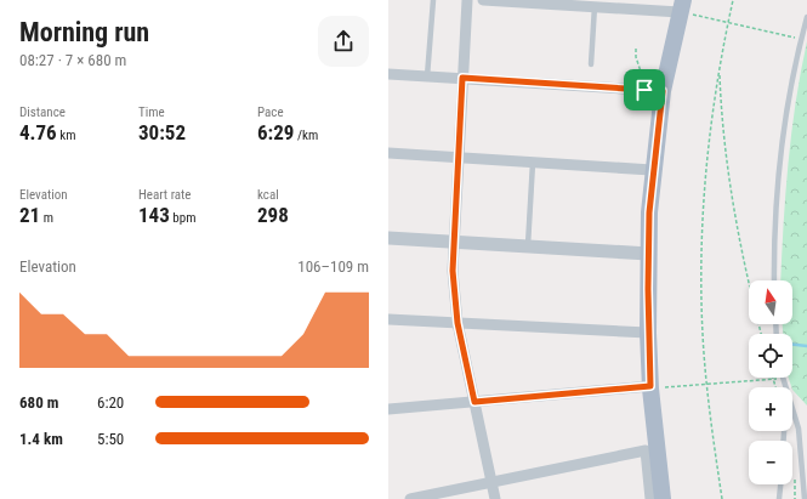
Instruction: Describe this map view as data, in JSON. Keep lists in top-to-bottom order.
{
  "north": "top",
  "page": {
    "heading": ["Morning run", "08:27 · 7 × 680 m"],
    "stats": [
      ["Distance", "4.76 km"],
      ["Time", "30:52"],
      ["Pace", "6:29 /km"],
      ["Elevation", "21 m"],
      ["Heart rate", "143 bpm"],
      ["kcal", "298"]
    ],
    "chart": ["Elevation", "106–109 m"],
    "map_buttons": ["+", "−"],
    "list": [
      {
        "name": "680 m",
        "note": "6:20"
      },
      {
        "name": "1.4 km",
        "note": "5:50"
      }
    ]
  }
}
